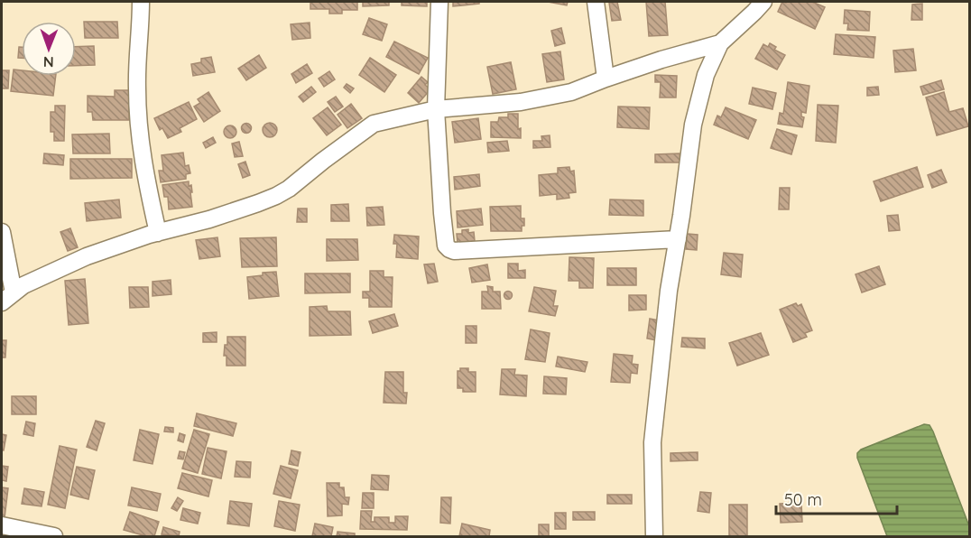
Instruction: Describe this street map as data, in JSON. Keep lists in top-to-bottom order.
{
  "scale_bar": "50 m",
  "north": "bottom"
}
